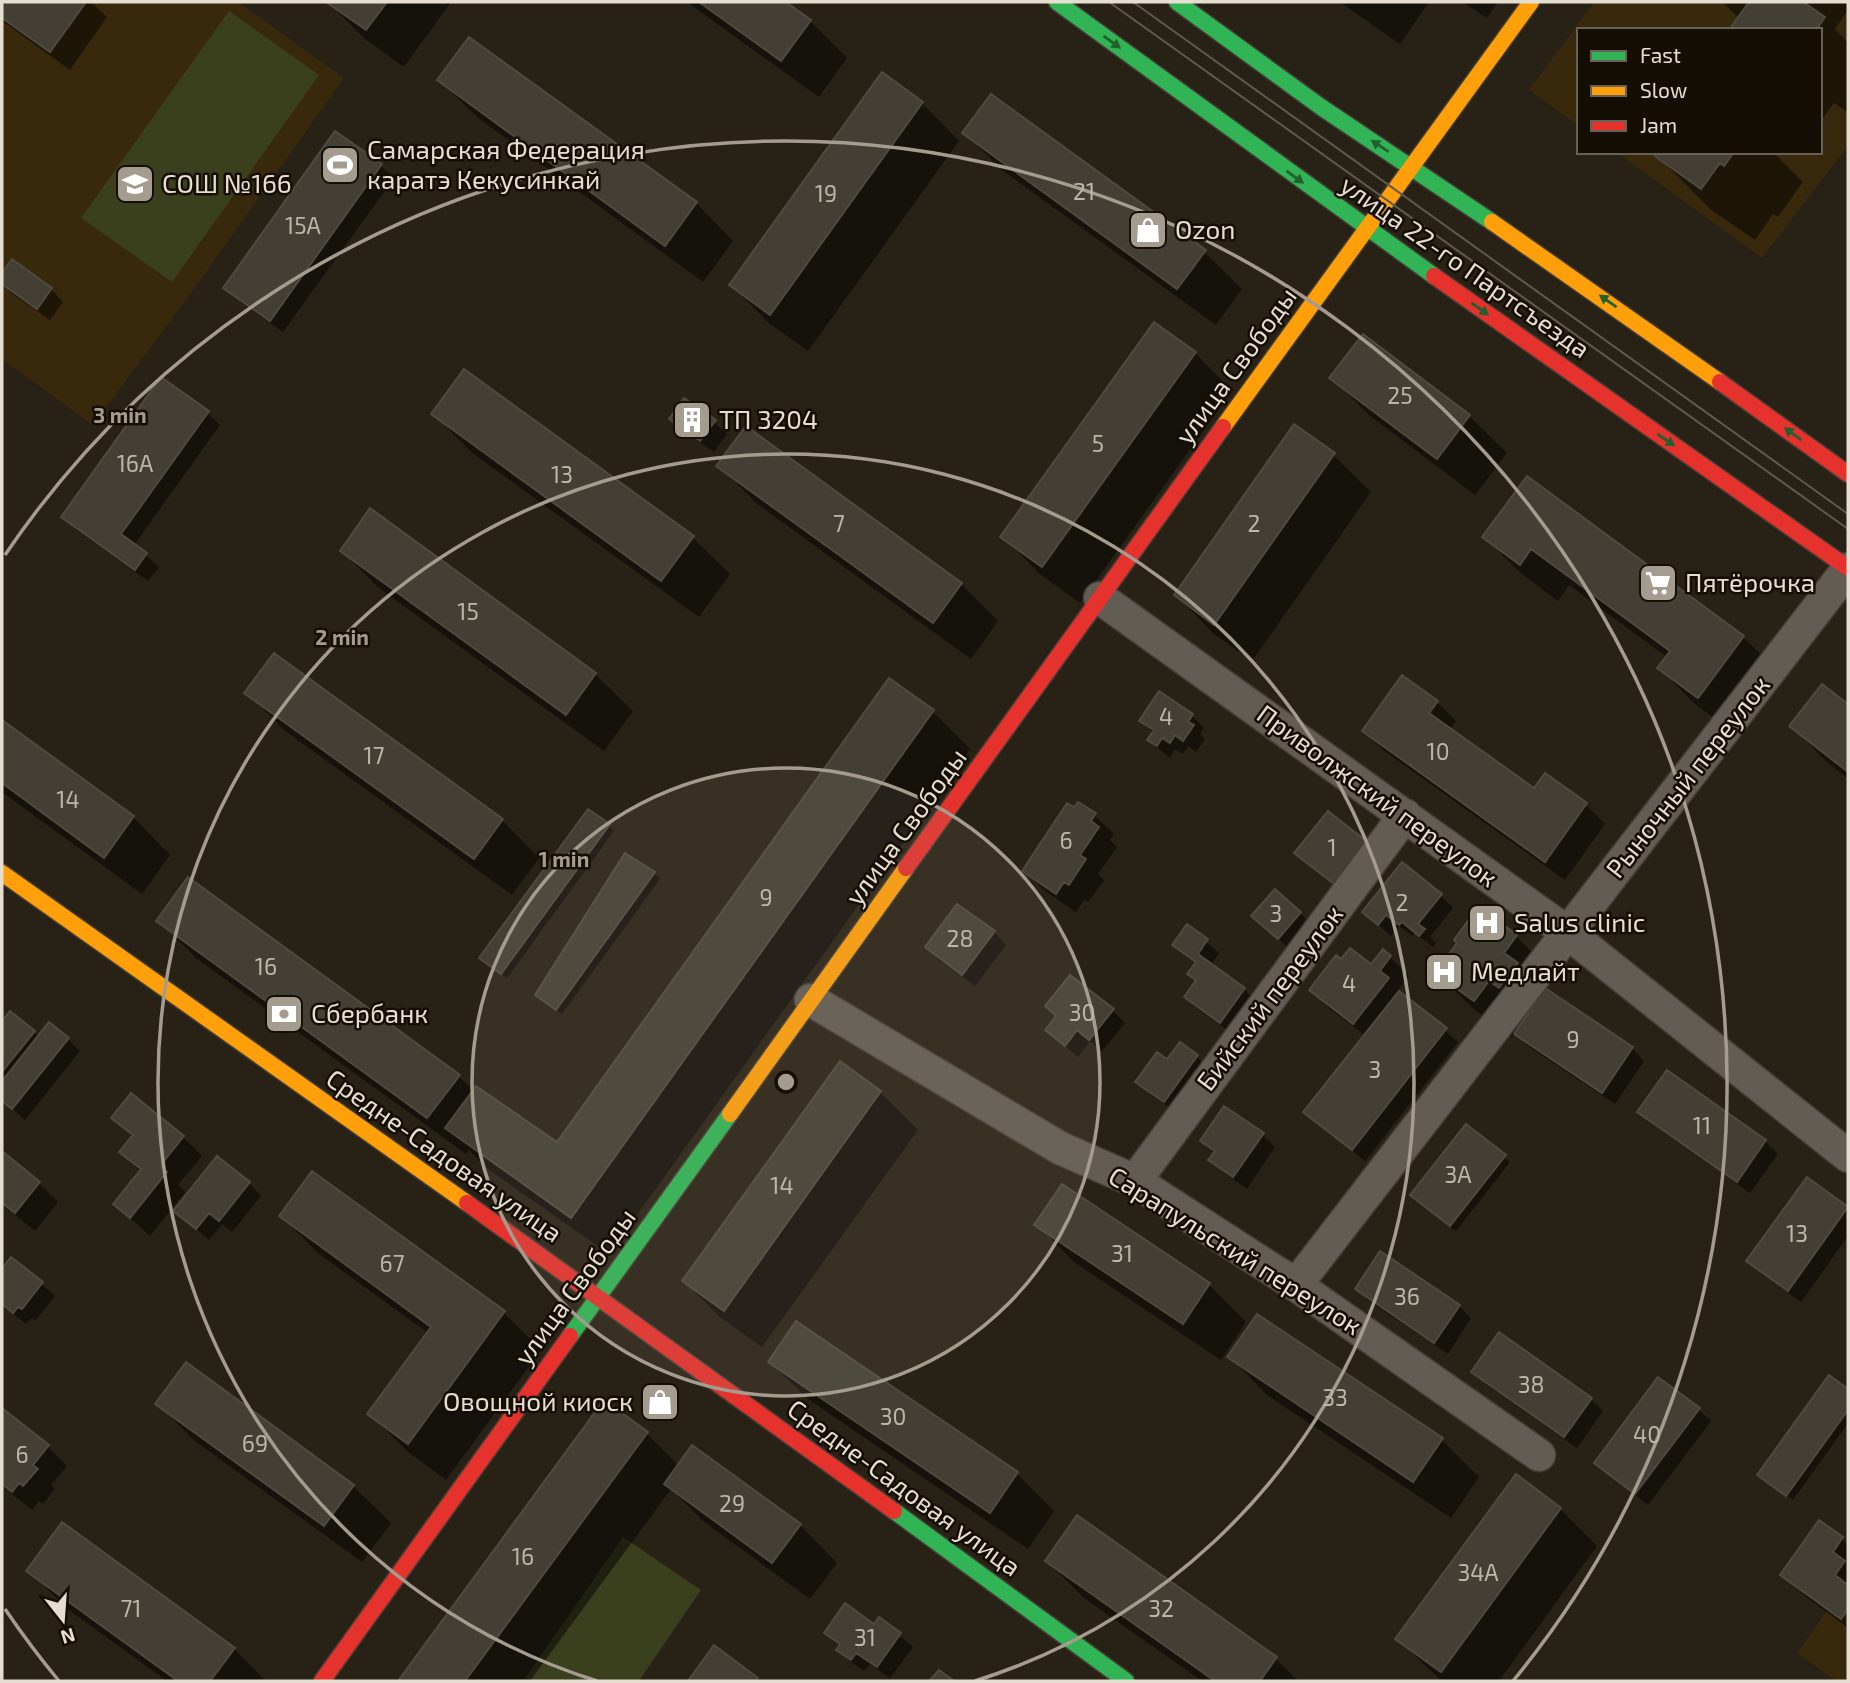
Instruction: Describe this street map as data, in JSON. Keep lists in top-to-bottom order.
{
  "streets": {
    "main road": ["улица 22-го Партсъезда", "улица Свободы", "Средне-Садовая улица"],
    "street": [
      "Рыночный переулок",
      "Приволжский переулок",
      "Бийский переулок",
      "Сарапульский переулок"
    ]
  },
  "crossings": [
    ["улица 22-го Партсъезда", "улица Свободы"],
    ["улица 22-го Партсъезда", "Рыночный переулок"],
    ["улица Свободы", "Приволжский переулок"],
    ["улица Свободы", "Средне-Садовая улица"],
    ["улица Свободы", "Сарапульский переулок"],
    ["Рыночный переулок", "Приволжский переулок"],
    ["Рыночный переулок", "Сарапульский переулок"],
    ["Приволжский переулок", "Бийский переулок"],
    ["Бийский переулок", "Сарапульский переулок"]
  ],
  "places": {
    "sports": ["Самарская Федерация каратэ Кекусинкай"],
    "school or university": ["СОШ №166"],
    "shop": ["Ozon", "Овощной киоск"],
    "building": ["ТП 3204"],
    "supermarket": ["Пятёрочка"],
    "hospital": ["Salus clinic", "Медлайт"],
    "bank": ["Сбербанк"]
  },
  "house_numbers": [
    "21",
    "19",
    "15А",
    "25",
    "5",
    "16А",
    "13",
    "7",
    "2",
    "15",
    "4",
    "10",
    "17",
    "14",
    "6",
    "1",
    "9",
    "2",
    "3",
    "28",
    "16",
    "4",
    "30",
    "9",
    "3",
    "11",
    "3А",
    "14",
    "13",
    "31",
    "67",
    "36",
    "38",
    "33",
    "30",
    "40",
    "69",
    "6",
    "29",
    "16",
    "34А",
    "71",
    "32",
    "31"
  ],
  "legend": ["Fast", "Slow", "Jam"],
  "north": "bottom",
  "rings": ["3 min", "2 min", "1 min"]
}
